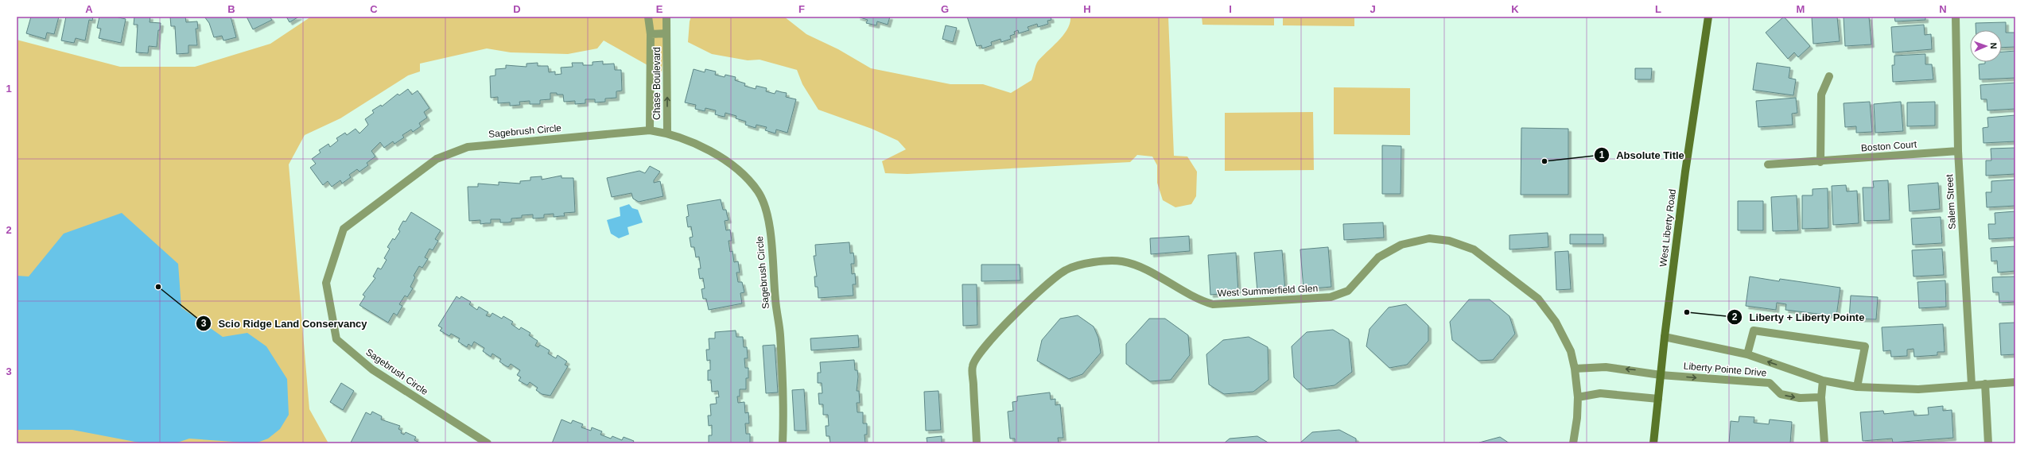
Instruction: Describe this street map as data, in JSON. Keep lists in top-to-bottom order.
{
  "streets": {
    "main road": ["West Liberty Road"],
    "street": [
      "Chase Boulevard",
      "Sagebrush Circle",
      "Boston Court",
      "Salem Street",
      "West Summerfield Glen",
      "Liberty Pointe Drive"
    ]
  },
  "crossings": [
    ["Chase Boulevard", "Sagebrush Circle"],
    ["Boston Court", "Salem Street"],
    ["Salem Street", "Liberty Pointe Drive"],
    ["West Liberty Road", "Liberty Pointe Drive"]
  ],
  "places": ["Absolute Title", "Scio Ridge Land Conservancy", "Liberty + Liberty Pointe"],
  "north": "right",
  "grid": {
    "columns": [
      "A",
      "B",
      "C",
      "D",
      "E",
      "F",
      "G",
      "H",
      "I",
      "J",
      "K",
      "L",
      "M",
      "N"
    ],
    "rows": ["1", "2", "3"]
  }
}
